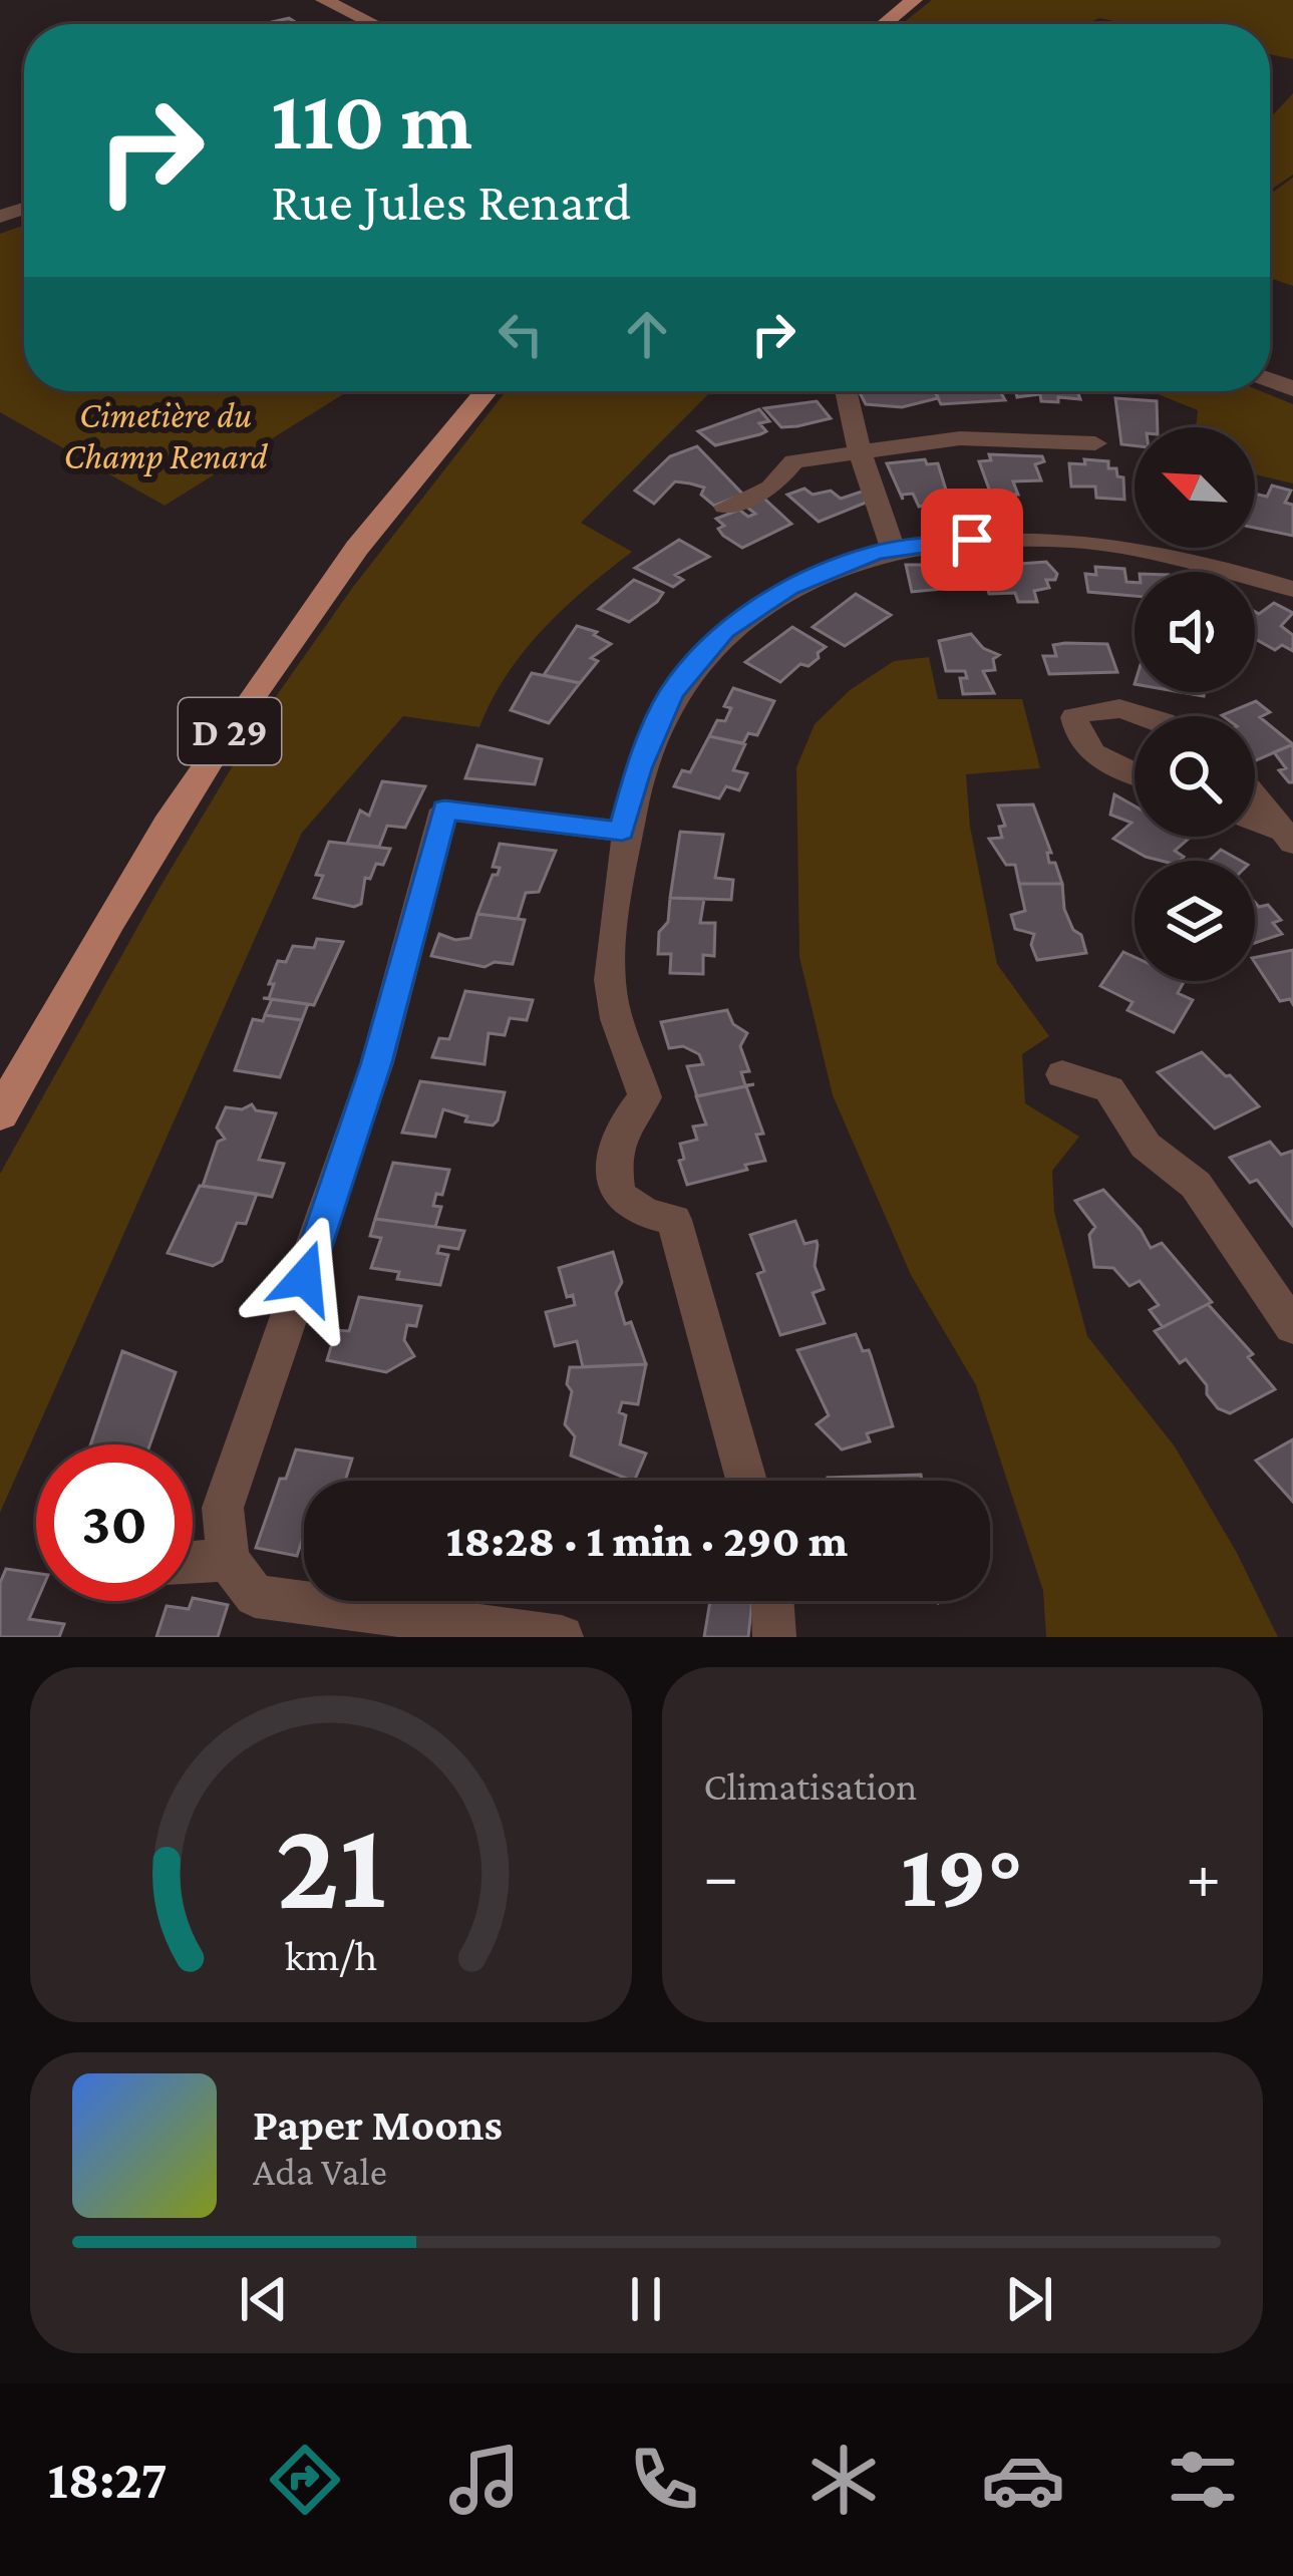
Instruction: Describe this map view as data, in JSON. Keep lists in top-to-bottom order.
{
  "streets": {
    "main road": ["D 29"]
  },
  "parks": ["Cimetière du Champ Renard"],
  "north": "top left",
  "page": {
    "turn": ["110 m", "Rue Jules Renard"],
    "limit": "30",
    "trip": "18:28 · 1 min · 290 m",
    "tile": "Climatisation",
    "heat": ["−", "19°", "+"],
    "song": ["Paper Moons", "Ada Vale"],
    "tabs": "18:27",
    "gauge": ["21", "km/h"]
  }
}
